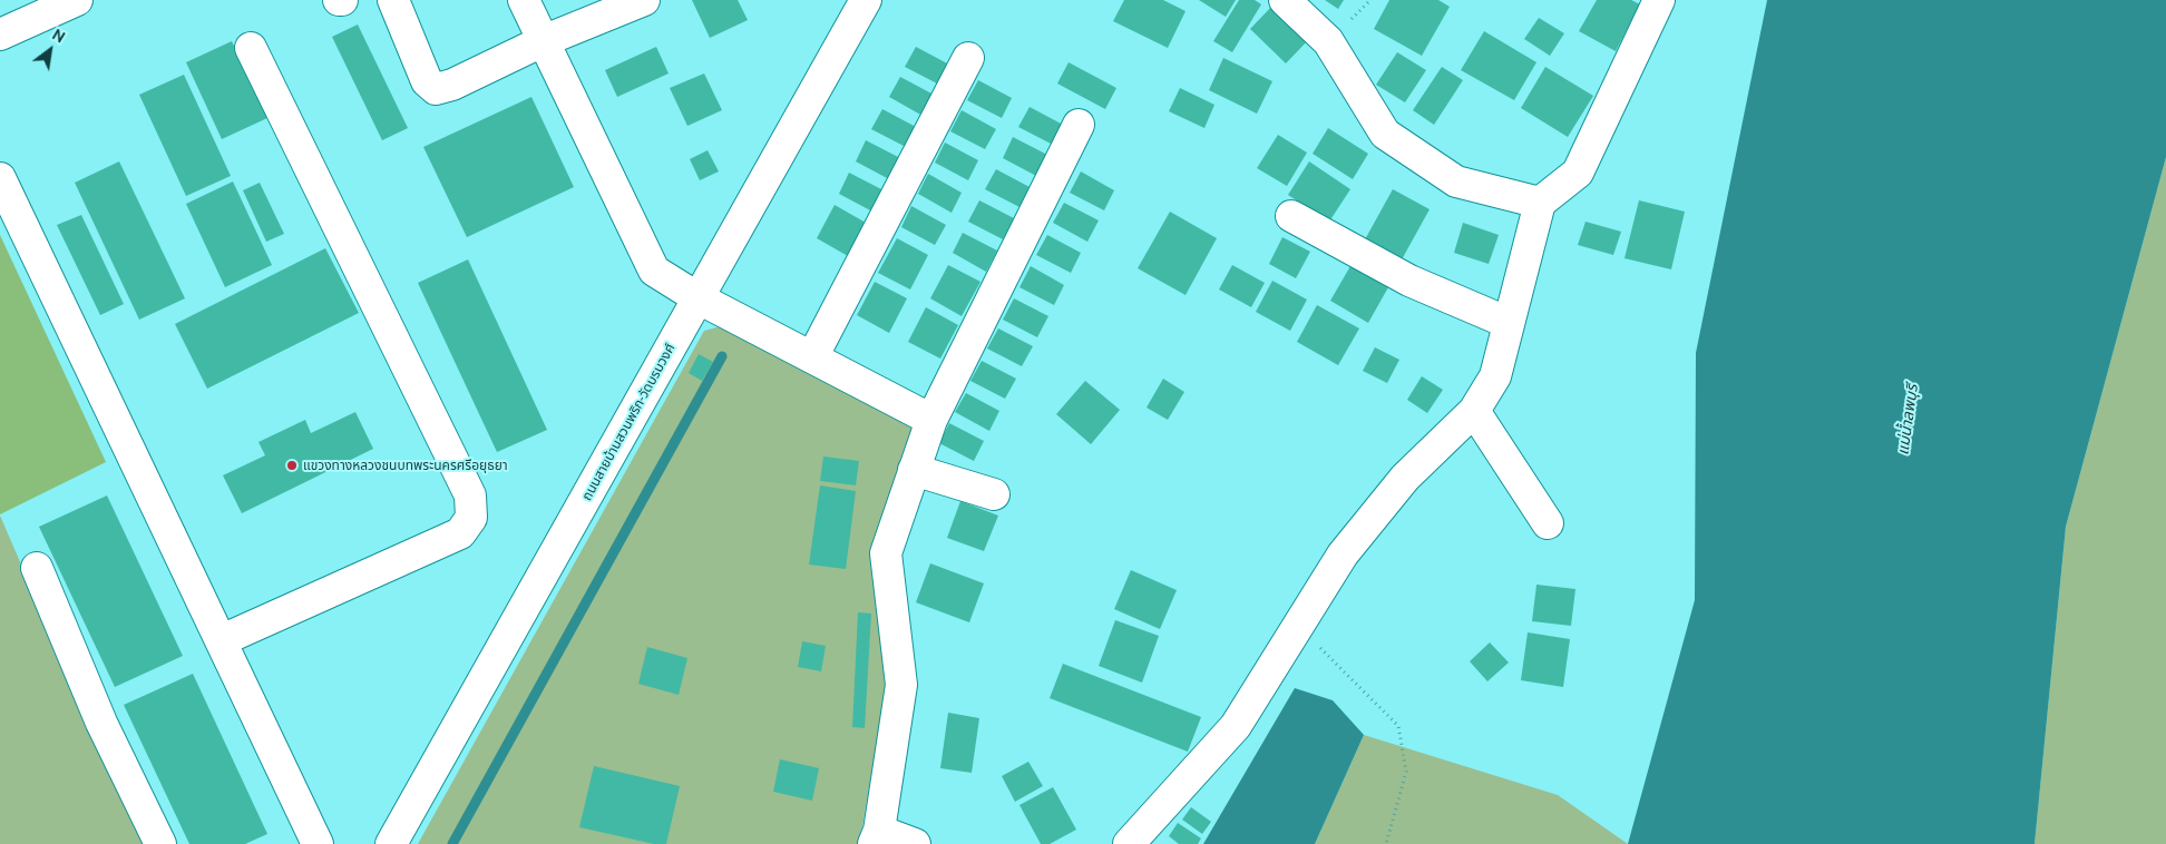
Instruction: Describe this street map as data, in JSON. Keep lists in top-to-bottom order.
{
  "streets": {
    "street": ["ถนนสายบ้านสวนพริก-วัดบรมวงศ์"]
  },
  "water": ["แม่น้ำลพบุรี"],
  "places": ["แขวงทางหลวงชนบทพระนครศรีอยุธยา"],
  "north": "top right"
}
